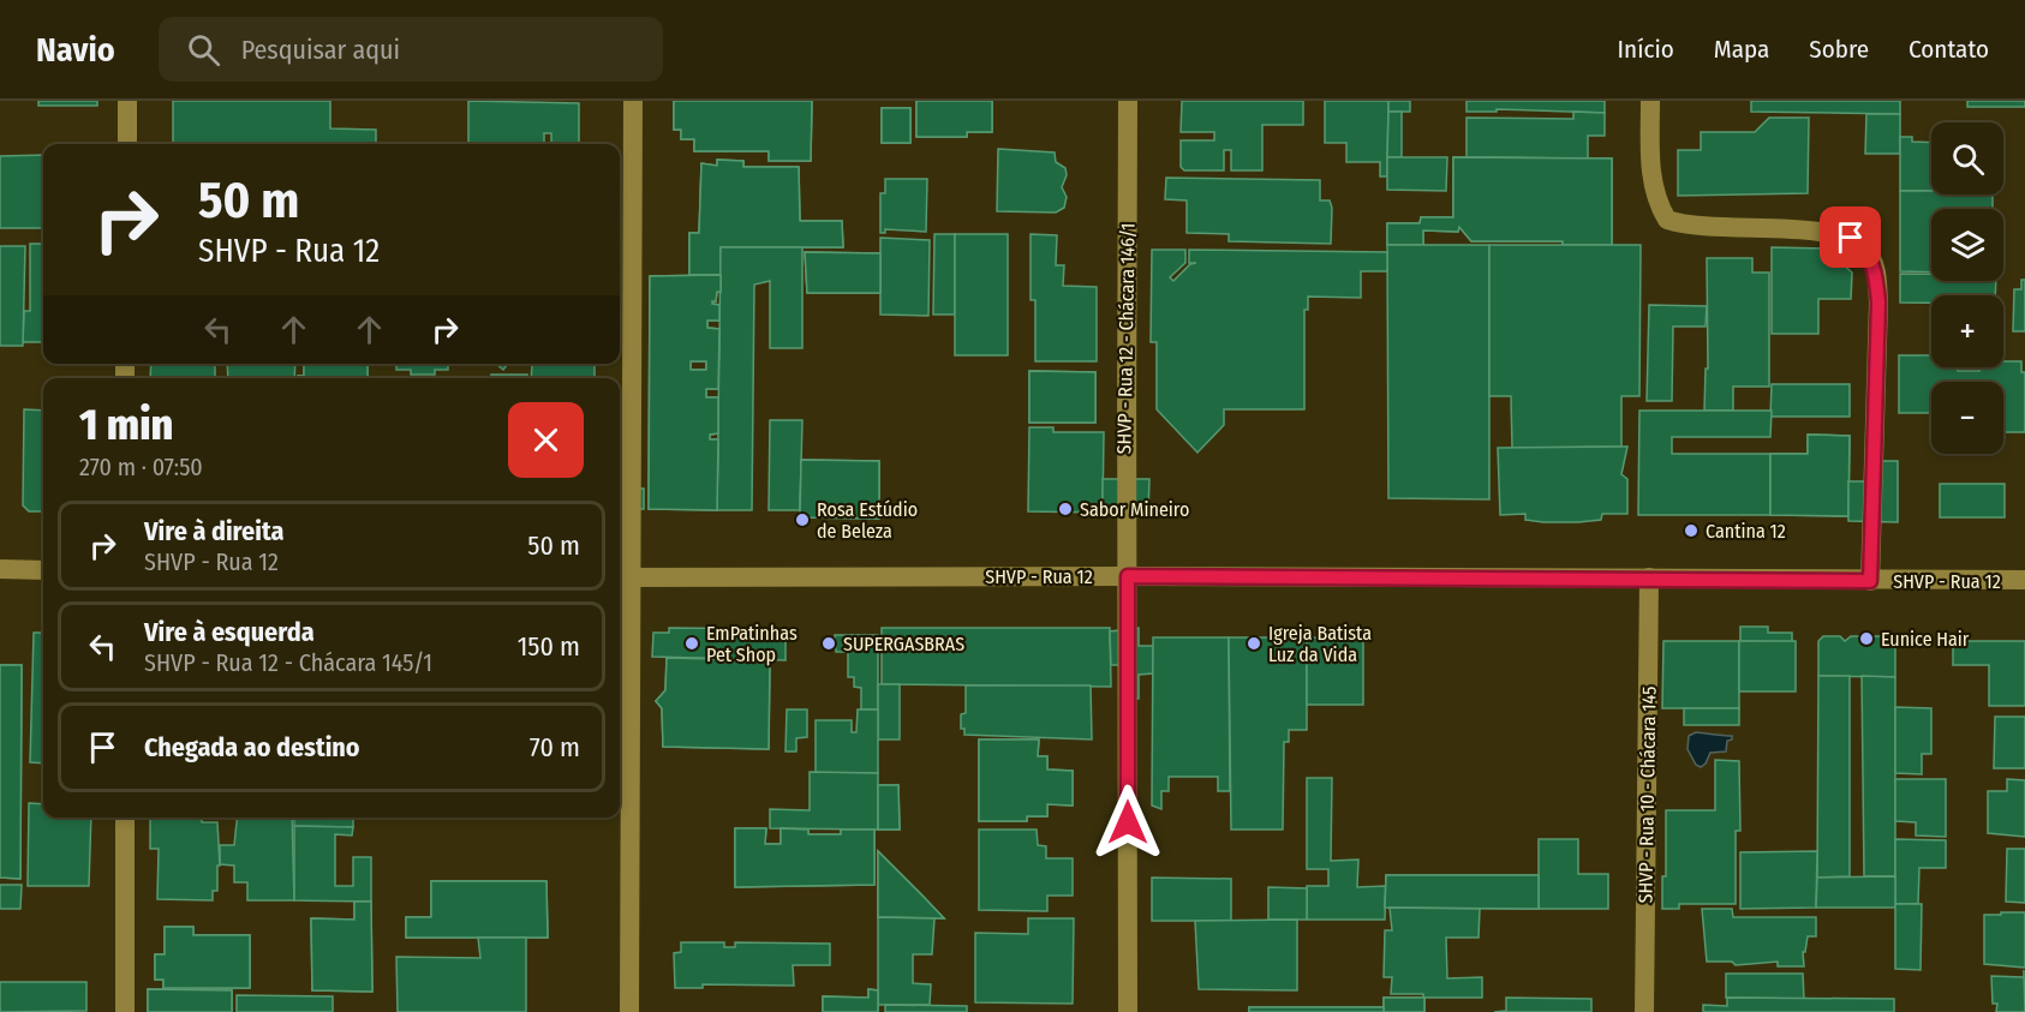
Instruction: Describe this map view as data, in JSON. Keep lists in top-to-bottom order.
{
  "streets": {
    "street": ["SHVP - Rua 12 - Chácara 146/1", "SHVP - Rua 12", "SHVP - Rua 10 - Chácara 145"]
  },
  "crossings": [
    ["SHVP - Rua 12 - Chácara 146/1", "SHVP - Rua 12"],
    ["SHVP - Rua 12", "SHVP - Rua 10 - Chácara 145"]
  ],
  "places": [
    "Sabor Mineiro",
    "Rosa Estúdio de Beleza",
    "Cantina 12",
    "Eunice Hair",
    "EmPatinhas Pet Shop",
    "SUPERGASBRAS",
    "Igreja Batista Luz da Vida"
  ],
  "page": {
    "header": "Navio",
    "search": "Pesquisar aqui",
    "nav": [
      "Início",
      "Mapa",
      "Sobre",
      "Contato"
    ],
    "map_buttons": ["+", "−"],
    "turn": ["50 m", "SHVP - Rua 12"],
    "heading": ["1 min", "270 m · 07:50"],
    "list": [
      {
        "name": "Vire à direita",
        "note": "SHVP - Rua 12",
        "value": "50 m"
      },
      {
        "name": "Vire à esquerda",
        "note": "SHVP - Rua 12 - Chácara 145/1",
        "value": "150 m"
      },
      {
        "name": "Chegada ao destino",
        "value": "70 m"
      }
    ]
  }
}
